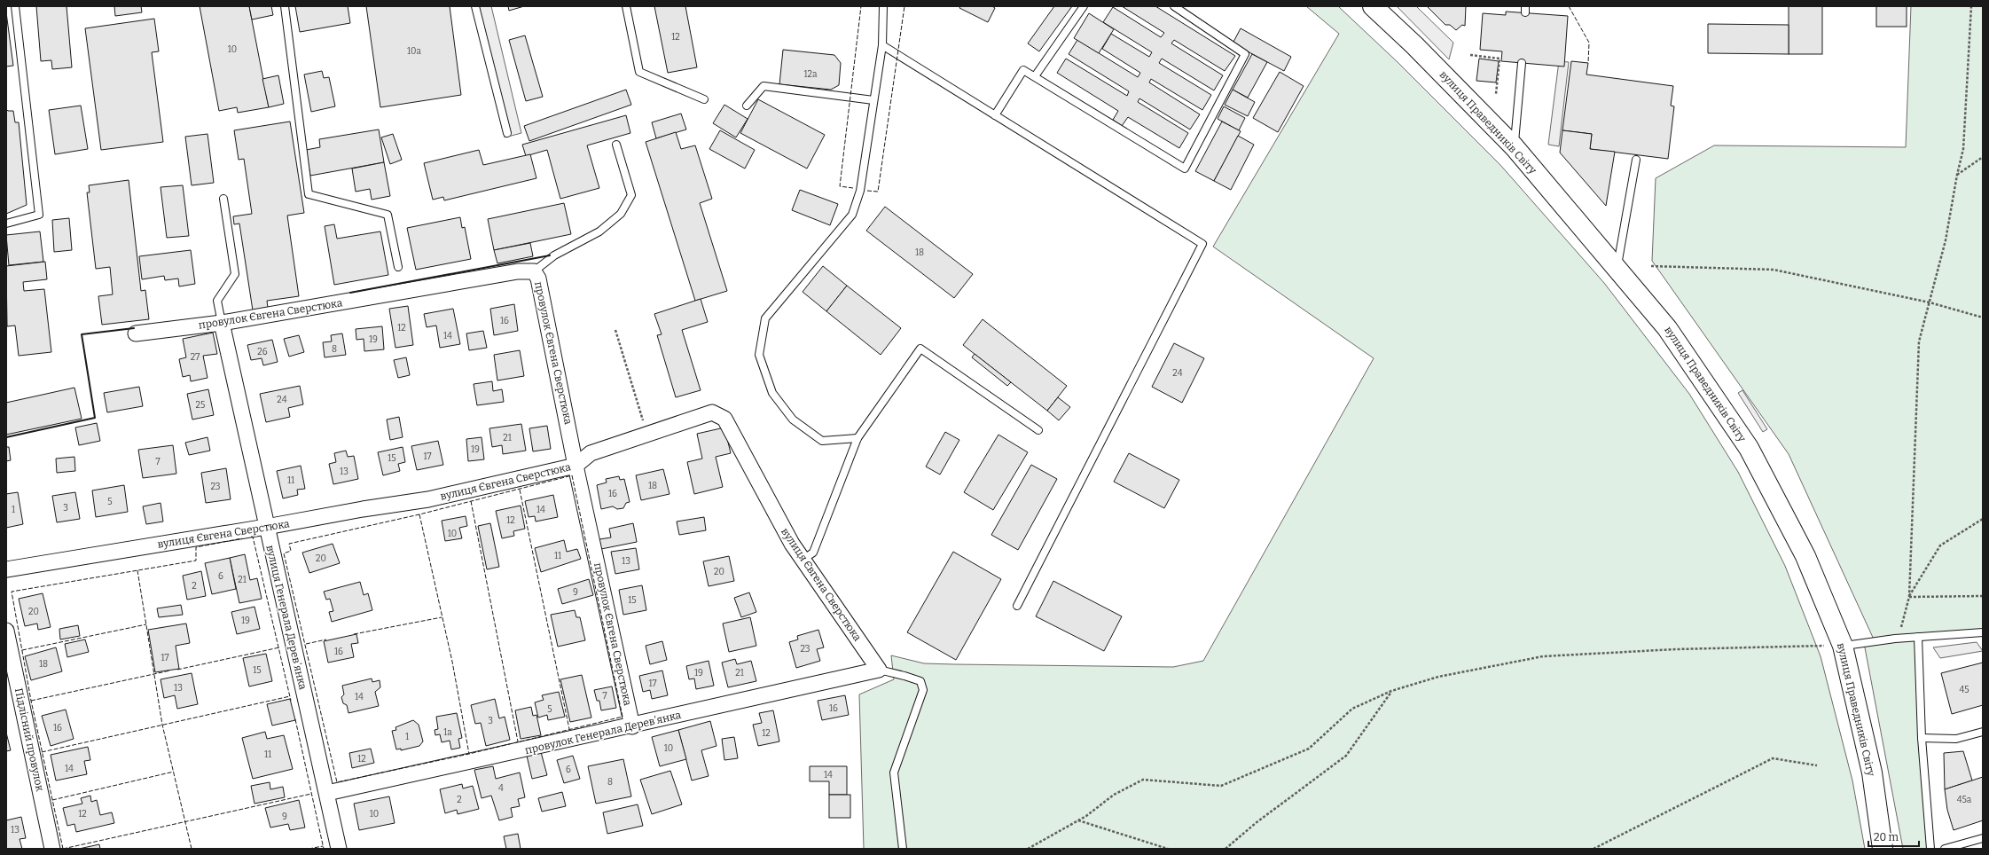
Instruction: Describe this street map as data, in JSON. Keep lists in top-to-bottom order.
{
  "streets": {
    "main road": ["вулиця Праведників Світу"],
    "street": [
      "провулок Євгена Сверстюка",
      "вулиця Євгена Сверстюка",
      "вулиця Генерала Деревʼянка",
      "провулок Генерала Деревʼянка",
      "Підлісний провулок"
    ]
  },
  "crossings": [
    ["провулок Євгена Сверстюка", "вулиця Євгена Сверстюка"],
    ["провулок Євгена Сверстюка", "вулиця Генерала Деревʼянка"],
    ["провулок Євгена Сверстюка", "провулок Генерала Деревʼянка"],
    ["вулиця Євгена Сверстюка", "вулиця Генерала Деревʼянка"],
    ["вулиця Євгена Сверстюка", "провулок Генерала Деревʼянка"],
    ["вулиця Генерала Деревʼянка", "провулок Генерала Деревʼянка"]
  ],
  "house_numbers": [
    "12",
    "10",
    "10а",
    "12а",
    "18",
    "16",
    "12",
    "14",
    "19",
    "8",
    "26",
    "27",
    "24",
    "24",
    "25",
    "21",
    "19",
    "17",
    "15",
    "7",
    "13",
    "11",
    "18",
    "23",
    "16",
    "5",
    "3",
    "1",
    "14",
    "12",
    "10",
    "11",
    "20",
    "13",
    "20",
    "6",
    "21",
    "2",
    "9",
    "15",
    "20",
    "19",
    "23",
    "16",
    "17",
    "18",
    "15",
    "19",
    "21",
    "17",
    "13",
    "45",
    "7",
    "14",
    "16",
    "5",
    "3",
    "16",
    "1а",
    "12",
    "1",
    "10",
    "11",
    "12",
    "14",
    "6",
    "14",
    "8",
    "4",
    "2",
    "45а",
    "12",
    "10",
    "9",
    "13"
  ],
  "scale_bar": "20 m"
}
